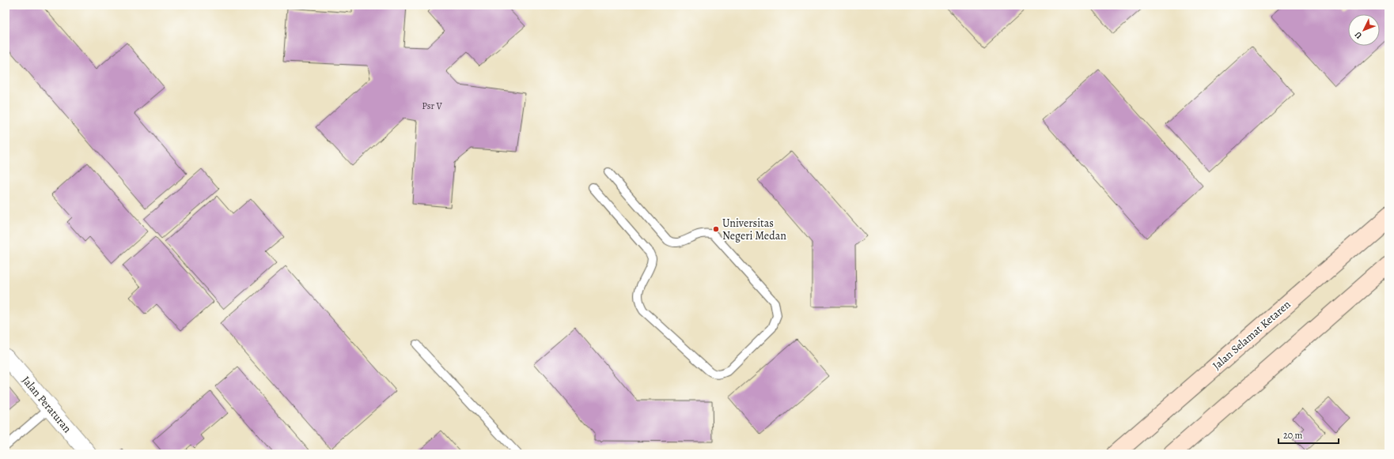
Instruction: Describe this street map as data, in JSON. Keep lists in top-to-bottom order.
{
  "streets": {
    "street": ["Jalan Selamat Ketaren", "Jalan Peraturan"]
  },
  "places": ["Universitas Negeri Medan"],
  "house_numbers": ["Psr V"],
  "scale_bar": "20 m",
  "north": "bottom left"
}
